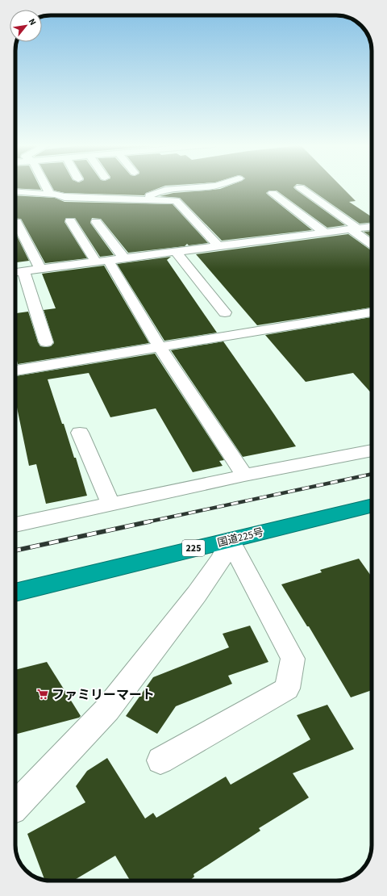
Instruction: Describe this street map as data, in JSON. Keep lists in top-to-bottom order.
{
  "streets": {
    "highway": ["国道225号", "225"]
  },
  "places": {
    "supermarket": ["ファミリーマート"]
  },
  "north": "top right"
}
